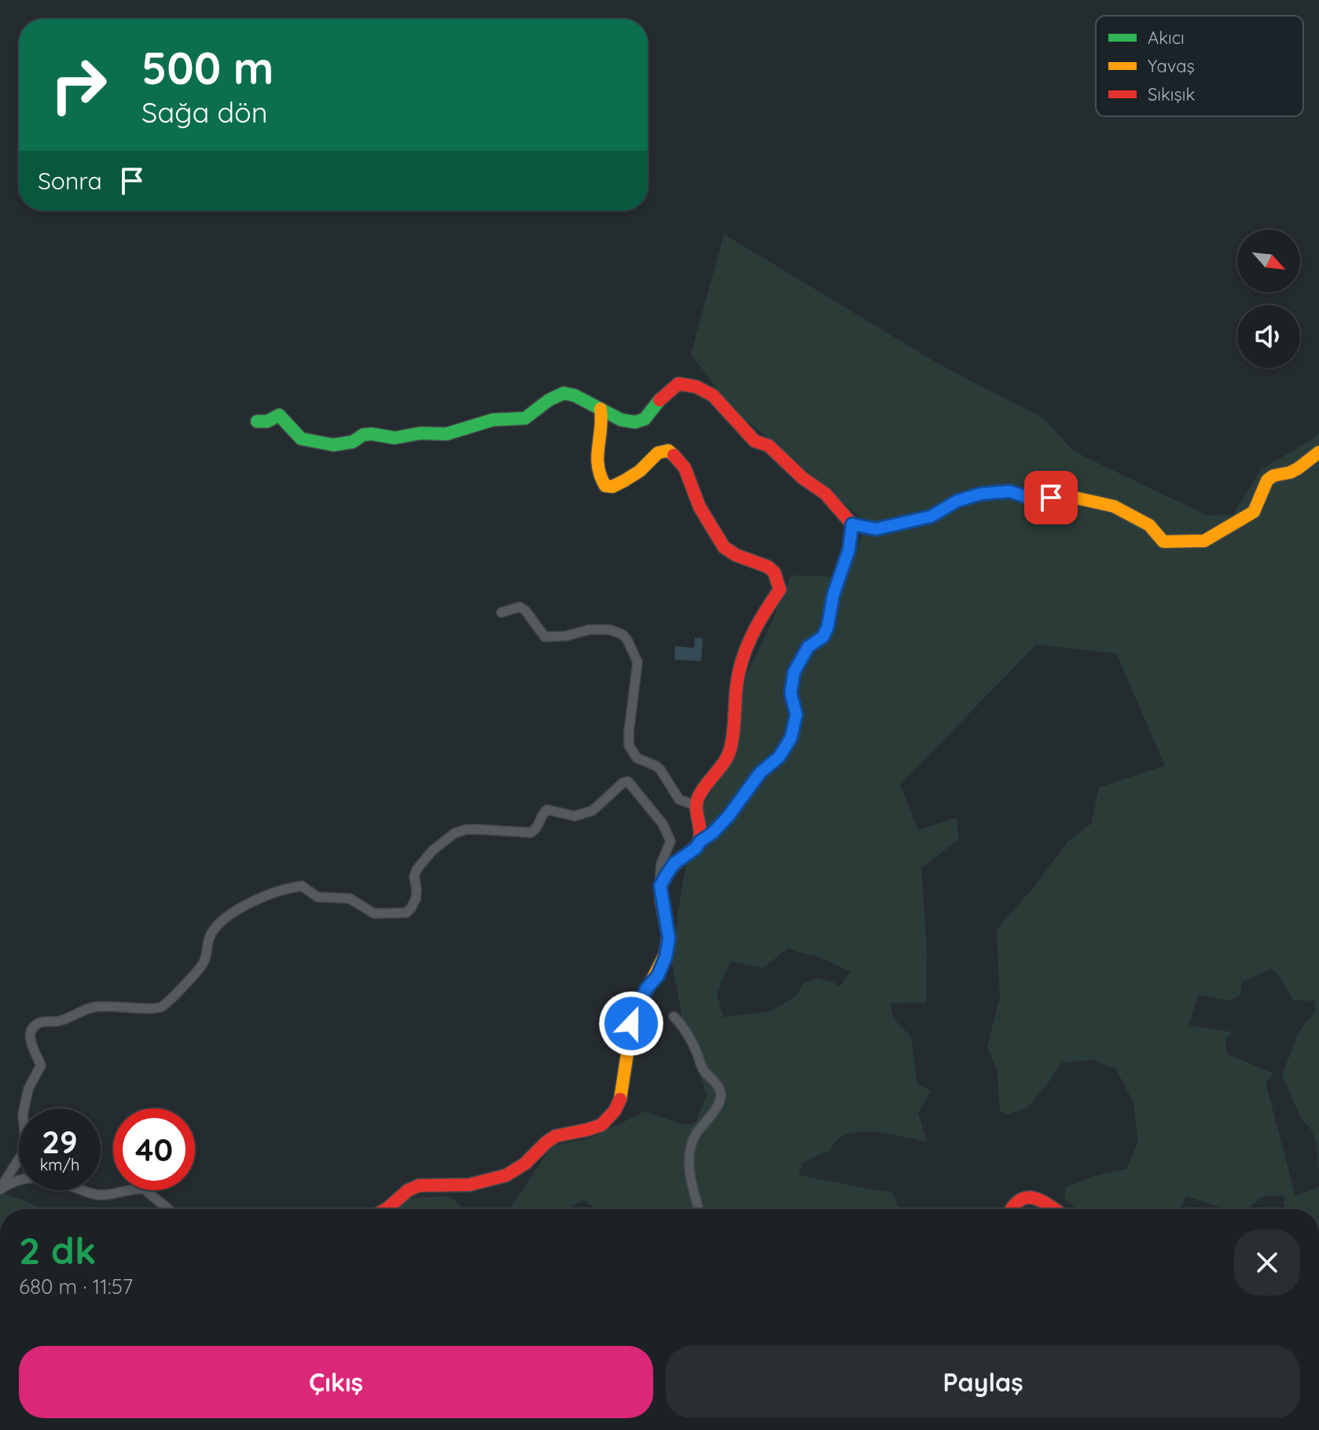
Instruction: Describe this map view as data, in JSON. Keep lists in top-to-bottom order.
{
  "legend": ["Akıcı", "Yavaş", "Sıkışık"],
  "north": "bottom right",
  "page": {
    "turn": ["500 m", "Sağa dön"],
    "then": "Sonra",
    "speed": "29 km/h",
    "limit": "40",
    "heading": ["2 dk", "680 m · 11:57"],
    "buttons": ["Çıkış", "Paylaş"]
  }
}
